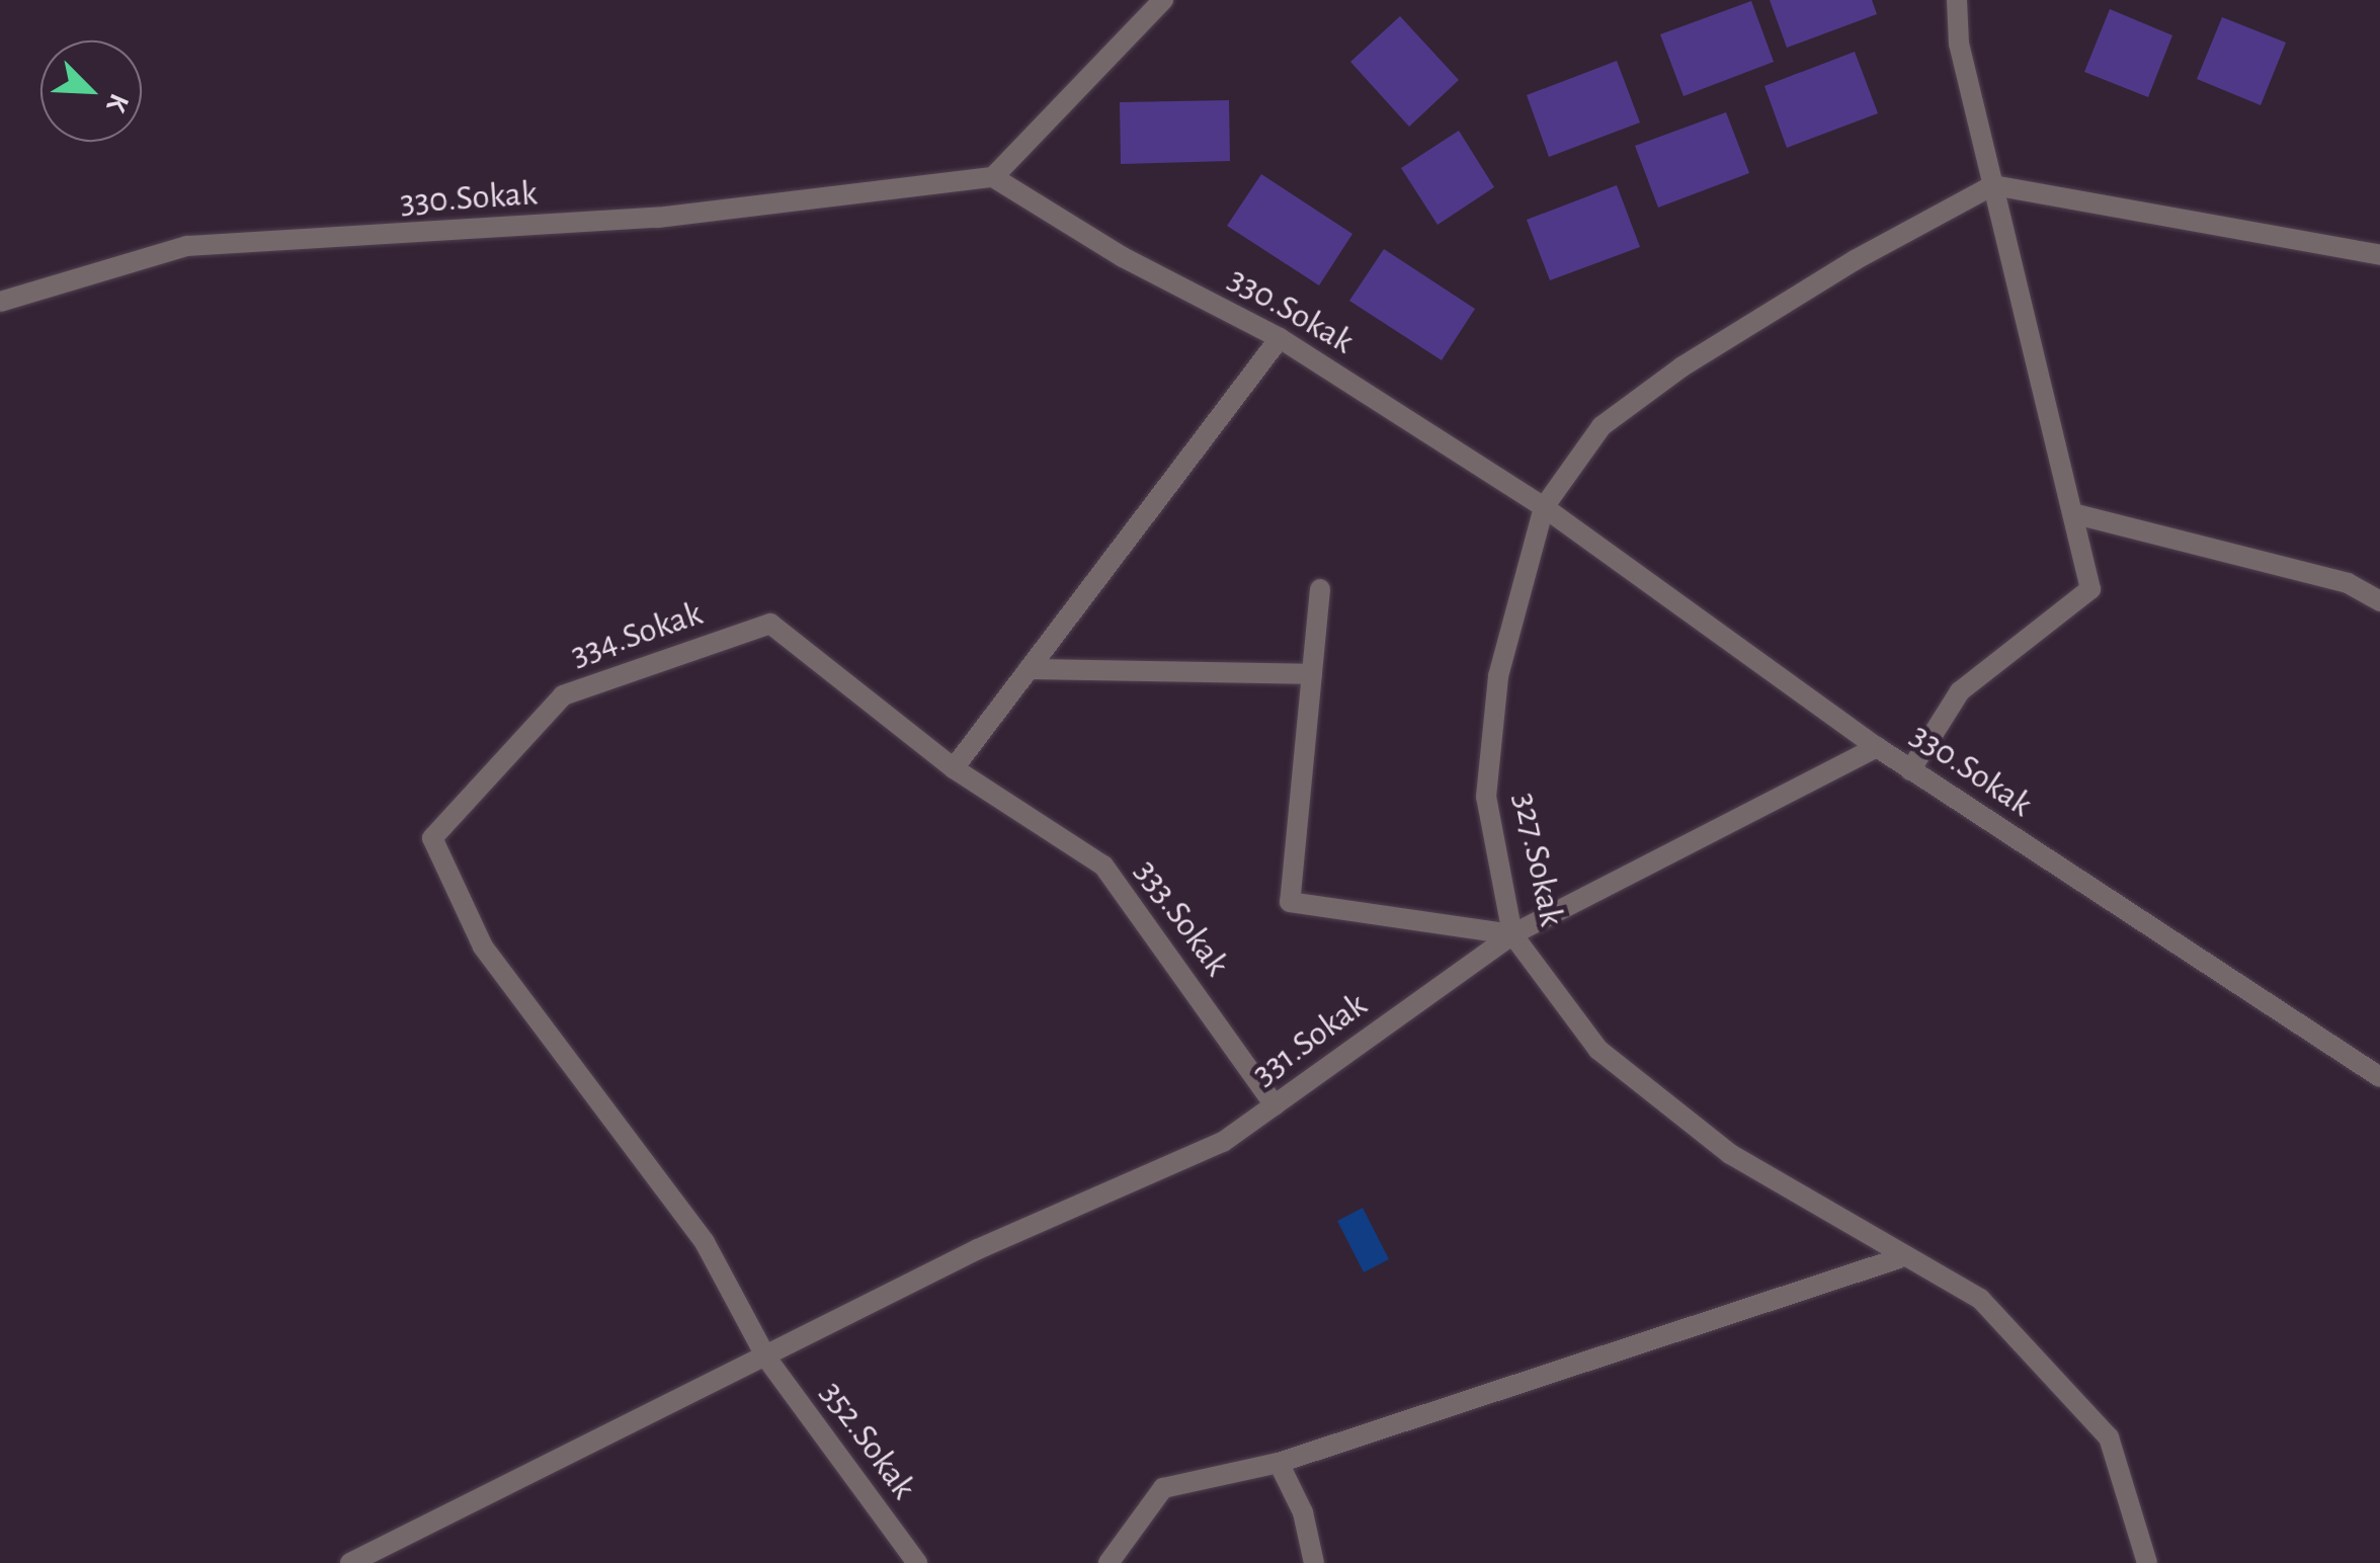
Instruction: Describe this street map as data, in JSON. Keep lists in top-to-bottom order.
{
  "streets": {
    "street": [
      "330.Sokak",
      "334.Sokak",
      "327.Sokak",
      "333.Sokak",
      "331.Sokak",
      "352.Sokak"
    ]
  },
  "crossings": [
    ["330.Sokak", "327.Sokak"],
    ["330.Sokak", "331.Sokak"],
    ["334.Sokak", "333.Sokak"],
    ["334.Sokak", "331.Sokak"],
    ["334.Sokak", "352.Sokak"],
    ["327.Sokak", "331.Sokak"],
    ["333.Sokak", "331.Sokak"],
    ["331.Sokak", "352.Sokak"]
  ],
  "north": "bottom right"
}
